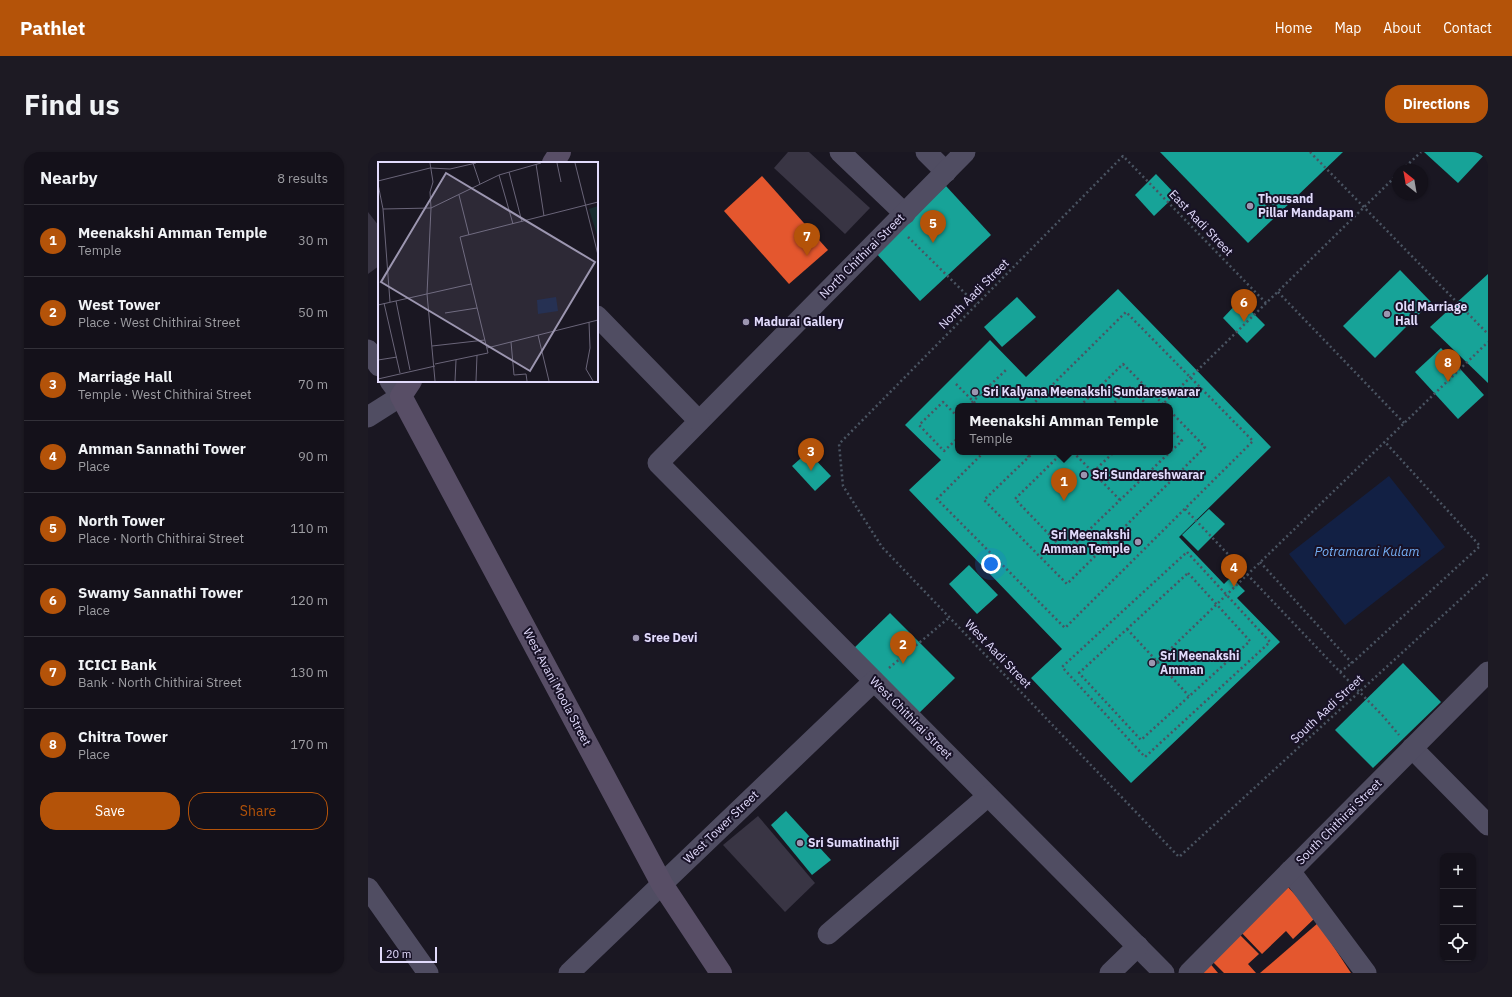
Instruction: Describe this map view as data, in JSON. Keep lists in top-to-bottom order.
{
  "streets": {
    "main road": ["West Avani Moola Street"],
    "street": [
      "North Chithirai Street",
      "West Chithirai Street",
      "South Chithirai Street",
      "West Tower Street"
    ],
    "path": [
      "East Aadi Street",
      "North Aadi Street",
      "West Aadi Street",
      "South Aadi Street"
    ]
  },
  "crossings": [
    ["East Aadi Street", "North Aadi Street"],
    ["North Chithirai Street", "West Chithirai Street"],
    ["North Aadi Street", "West Aadi Street"],
    ["West Aadi Street", "South Aadi Street"],
    ["West Avani Moola Street", "West Tower Street"],
    ["West Chithirai Street", "West Tower Street"]
  ],
  "water": ["Potramarai Kulam"],
  "places": [
    "Thousand Pillar Mandapam",
    "Old Marriage Hall",
    "Madurai Gallery",
    "Sri Kalyana Meenakshi Sundareswarar",
    "Sri Sundareshwarar",
    "Sri Meenakshi Amman Temple",
    "Sree Devi",
    "Sri Meenakshi Amman",
    "Sri Sumatinathji"
  ],
  "scale_bar": "20 m",
  "north": "top left",
  "page": {
    "header": "Pathlet",
    "nav": [
      "Home",
      "Map",
      "About",
      "Contact"
    ],
    "buttons": [
      "Directions",
      ["Save", "Share"]
    ],
    "title": "Find us",
    "heading": ["Nearby", "8 results"],
    "list": [
      {
        "mark": "1",
        "name": "Meenakshi Amman Temple",
        "note": "Temple",
        "value": "30 m"
      },
      {
        "mark": "2",
        "name": "West Tower",
        "note": "Place · West Chithirai Street",
        "value": "50 m"
      },
      {
        "mark": "3",
        "name": "Marriage Hall",
        "note": "Temple · West Chithirai Street",
        "value": "70 m"
      },
      {
        "mark": "4",
        "name": "Amman Sannathi Tower",
        "note": "Place",
        "value": "90 m"
      },
      {
        "mark": "5",
        "name": "North Tower",
        "note": "Place · North Chithirai Street",
        "value": "110 m"
      },
      {
        "mark": "6",
        "name": "Swamy Sannathi Tower",
        "note": "Place",
        "value": "120 m"
      },
      {
        "mark": "7",
        "name": "ICICI Bank",
        "note": "Bank · North Chithirai Street",
        "value": "130 m"
      },
      {
        "mark": "8",
        "name": "Chitra Tower",
        "note": "Place",
        "value": "170 m"
      }
    ],
    "pins": [
      "5",
      "7",
      "6",
      "8",
      "3",
      "1",
      "4",
      "2"
    ],
    "popup": ["Meenakshi Amman Temple", "Temple"],
    "map_buttons": ["+", "−"],
    "scale": "20 m"
  }
}
